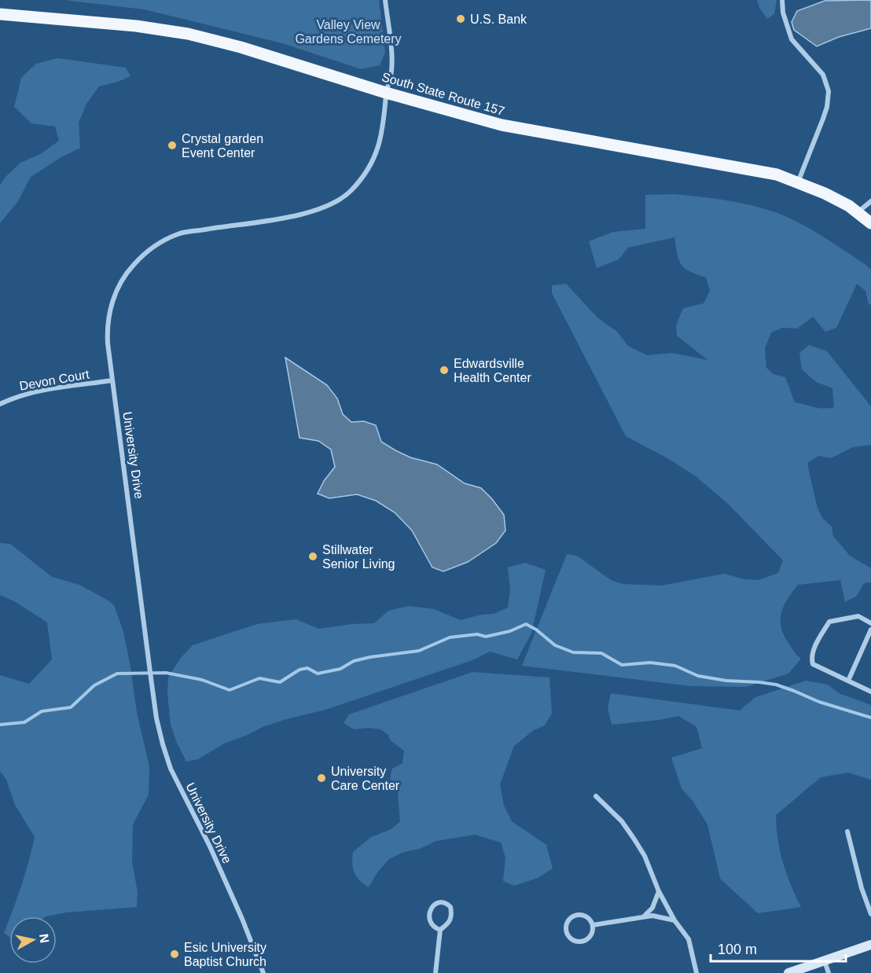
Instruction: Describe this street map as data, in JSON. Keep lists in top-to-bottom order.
{
  "streets": {
    "main road": ["South State Route 157"],
    "street": ["Devon Court", "University Drive"]
  },
  "crossings": [
    ["South State Route 157", "University Drive"],
    ["Devon Court", "University Drive"]
  ],
  "parks": ["Valley View Gardens Cemetery"],
  "places": [
    "U.S. Bank",
    "Crystal garden Event Center",
    "Edwardsville Health Center",
    "Stillwater Senior Living",
    "University Care Center",
    "Esic University Baptist Church"
  ],
  "scale_bar": "100 m",
  "north": "right"
}
